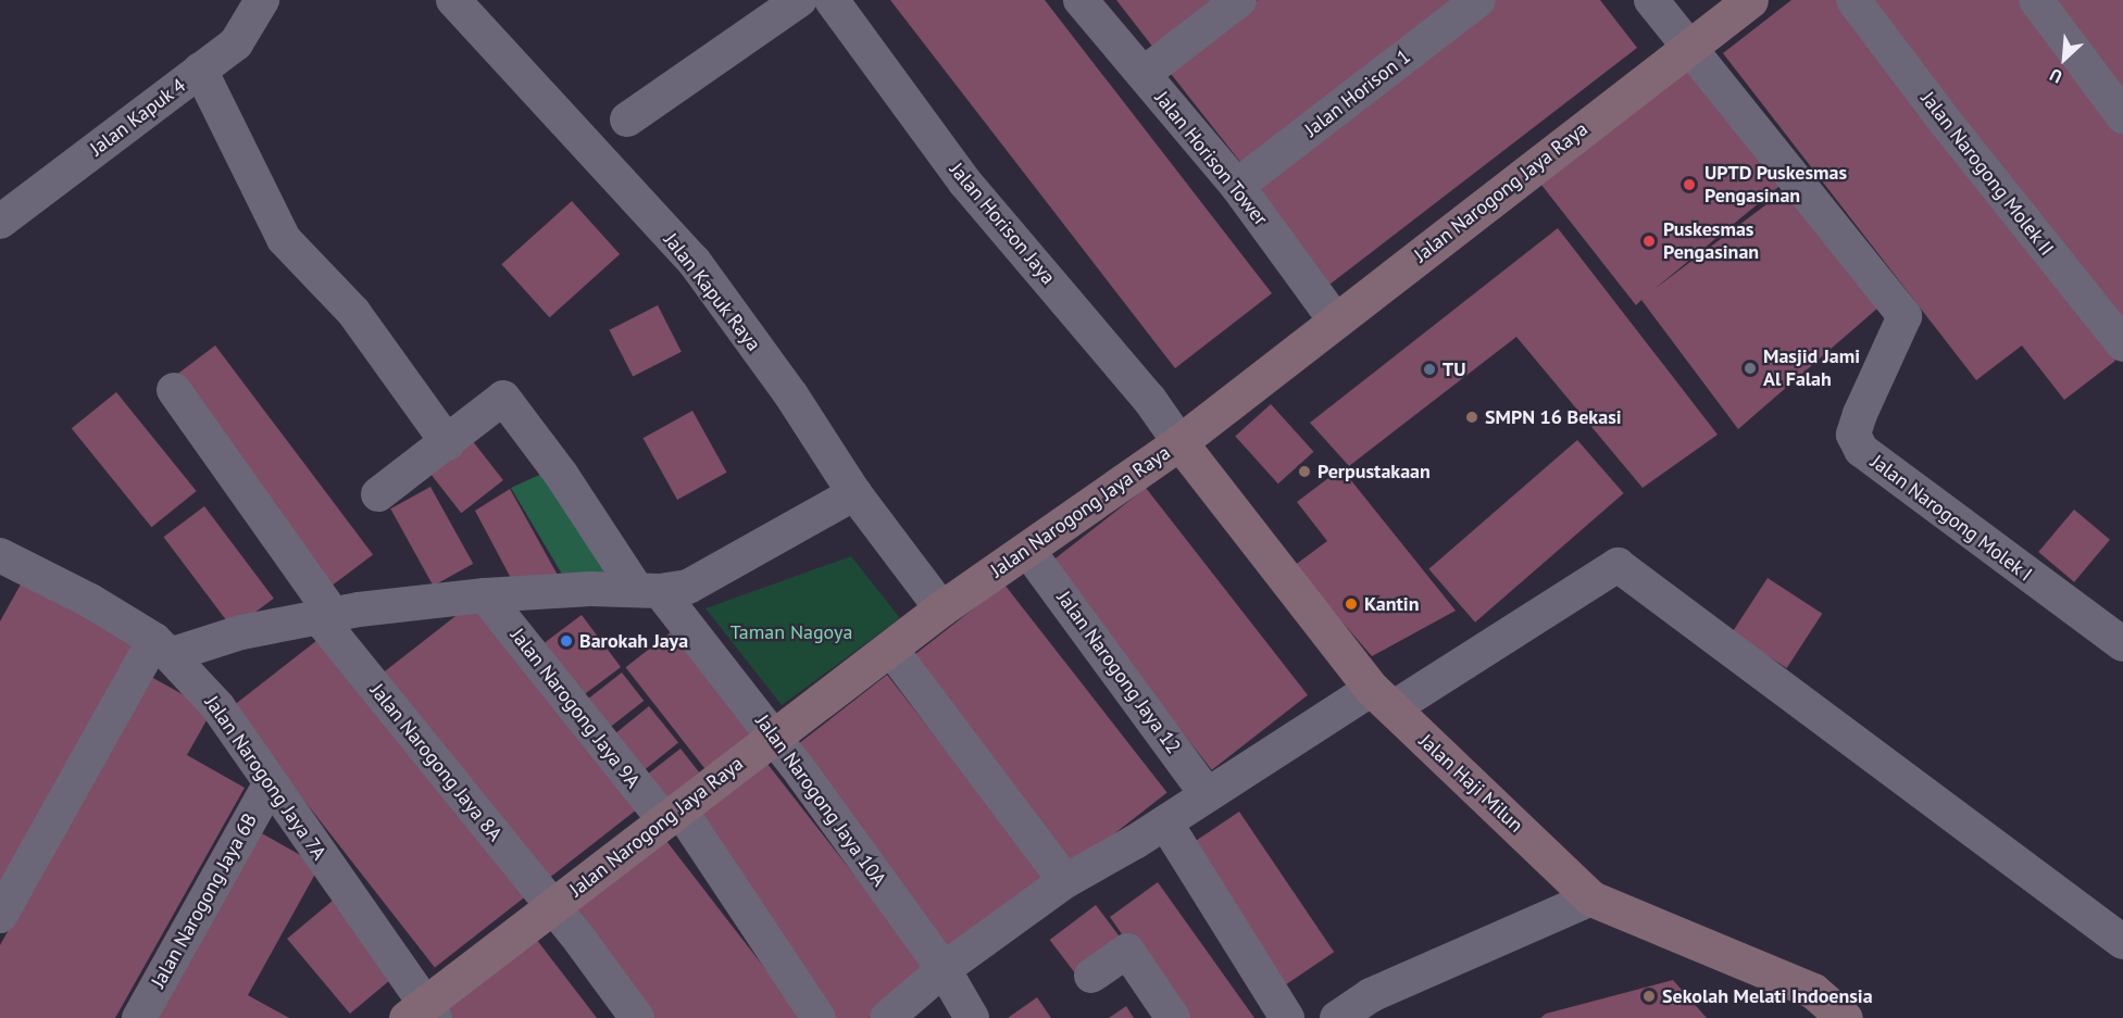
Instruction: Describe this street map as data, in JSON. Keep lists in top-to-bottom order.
{
  "streets": {
    "street": [
      "Jalan Horison 1",
      "Jalan Kapuk 4",
      "Jalan Horison Tower",
      "Jalan Narogong Molek II",
      "Jalan Narogong Jaya Raya",
      "Jalan Horison Jaya",
      "Jalan Kapuk Raya",
      "Jalan Narogong Molek I",
      "Jalan Narogong Jaya 12",
      "Jalan Narogong Jaya 9A",
      "Jalan Narogong Jaya 8A",
      "Jalan Narogong Jaya 7A",
      "Jalan Haji Milun",
      "Jalan Narogong Jaya 10A",
      "Jalan Narogong Jaya 6B"
    ]
  },
  "crossings": [
    ["Jalan Horison 1", "Jalan Horison Tower"],
    ["Jalan Horison Tower", "Jalan Narogong Jaya Raya"],
    ["Jalan Narogong Jaya Raya", "Jalan Horison Jaya"],
    ["Jalan Narogong Jaya Raya", "Jalan Kapuk Raya"],
    ["Jalan Narogong Jaya Raya", "Jalan Narogong Molek I"],
    ["Jalan Narogong Jaya Raya", "Jalan Narogong Jaya 12"],
    ["Jalan Narogong Jaya Raya", "Jalan Narogong Jaya 9A"],
    ["Jalan Narogong Jaya Raya", "Jalan Narogong Jaya 8A"],
    ["Jalan Narogong Jaya Raya", "Jalan Narogong Jaya 7A"],
    ["Jalan Narogong Jaya Raya", "Jalan Haji Milun"],
    ["Jalan Narogong Jaya Raya", "Jalan Narogong Jaya 10A"],
    ["Jalan Horison Jaya", "Jalan Haji Milun"],
    ["Jalan Narogong Jaya 7A", "Jalan Narogong Jaya 6B"]
  ],
  "parks": ["Taman Nagoya"],
  "places": [
    "UPTD Puskesmas Pengasinan",
    "Puskesmas Pengasinan",
    "Masjid Jami Al Falah",
    "TU",
    "SMPN 16 Bekasi",
    "Perpustakaan",
    "Kantin",
    "Barokah Jaya",
    "Sekolah Melati Indoensia"
  ],
  "north": "bottom left"
}
